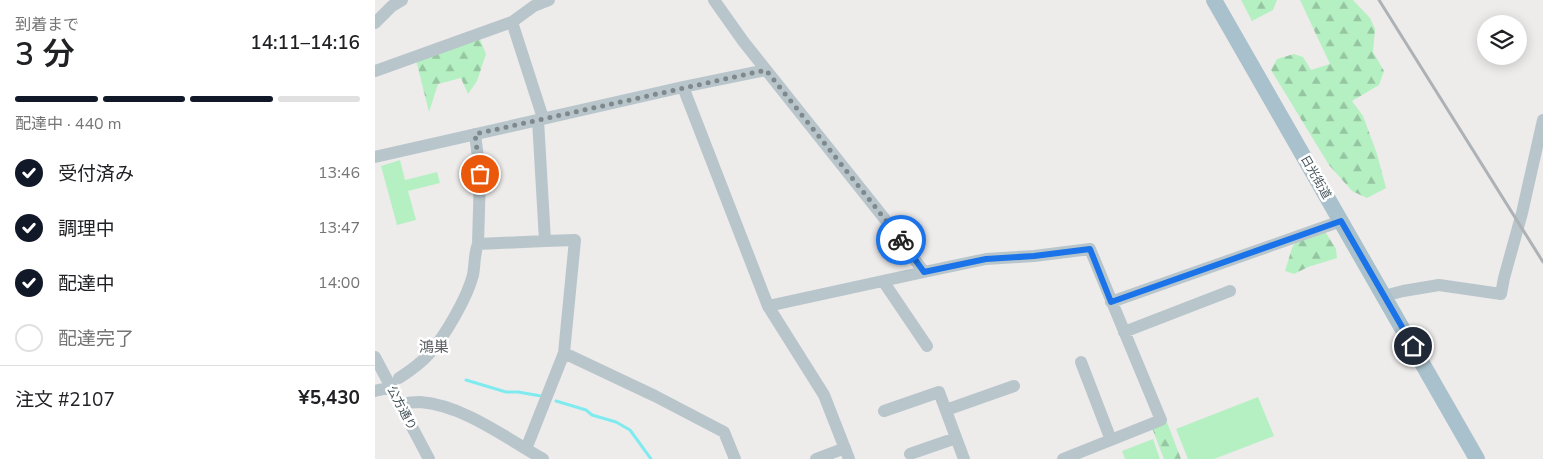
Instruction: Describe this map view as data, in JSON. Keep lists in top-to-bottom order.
{
  "streets": {
    "main road": ["日光街道"],
    "street": ["公方通り"]
  },
  "districts": ["鴻巣"],
  "page": {
    "heading": ["3 分", "到着まで", "14:11–14:16"],
    "panel": ["注文 #2107", "¥5,430"],
    "bar": "配達中 · 440 m",
    "list": [
      ["受付済み", "13:46"],
      ["調理中", "13:47"],
      ["配達中", "14:00"],
      "配達完了"
    ]
  }
}
